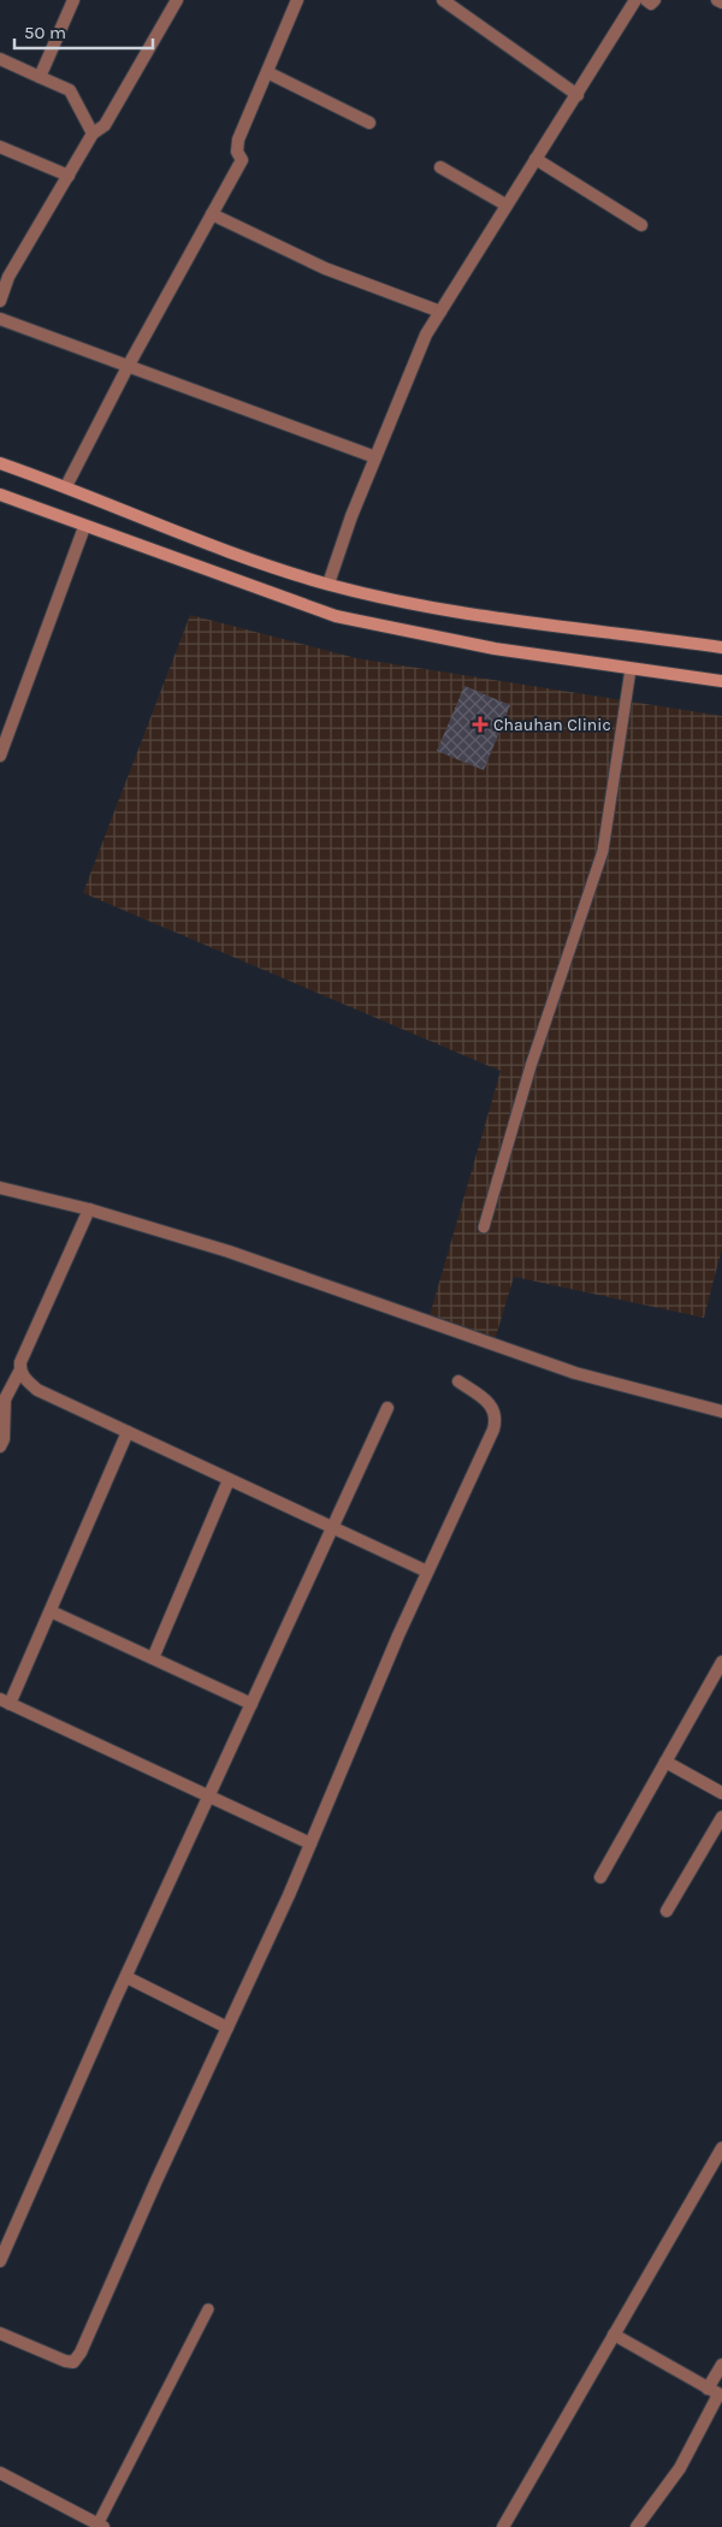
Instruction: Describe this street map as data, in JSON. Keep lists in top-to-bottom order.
{
  "places": {
    "health": ["Chauhan Clinic"]
  },
  "scale_bar": "50 m"
}
